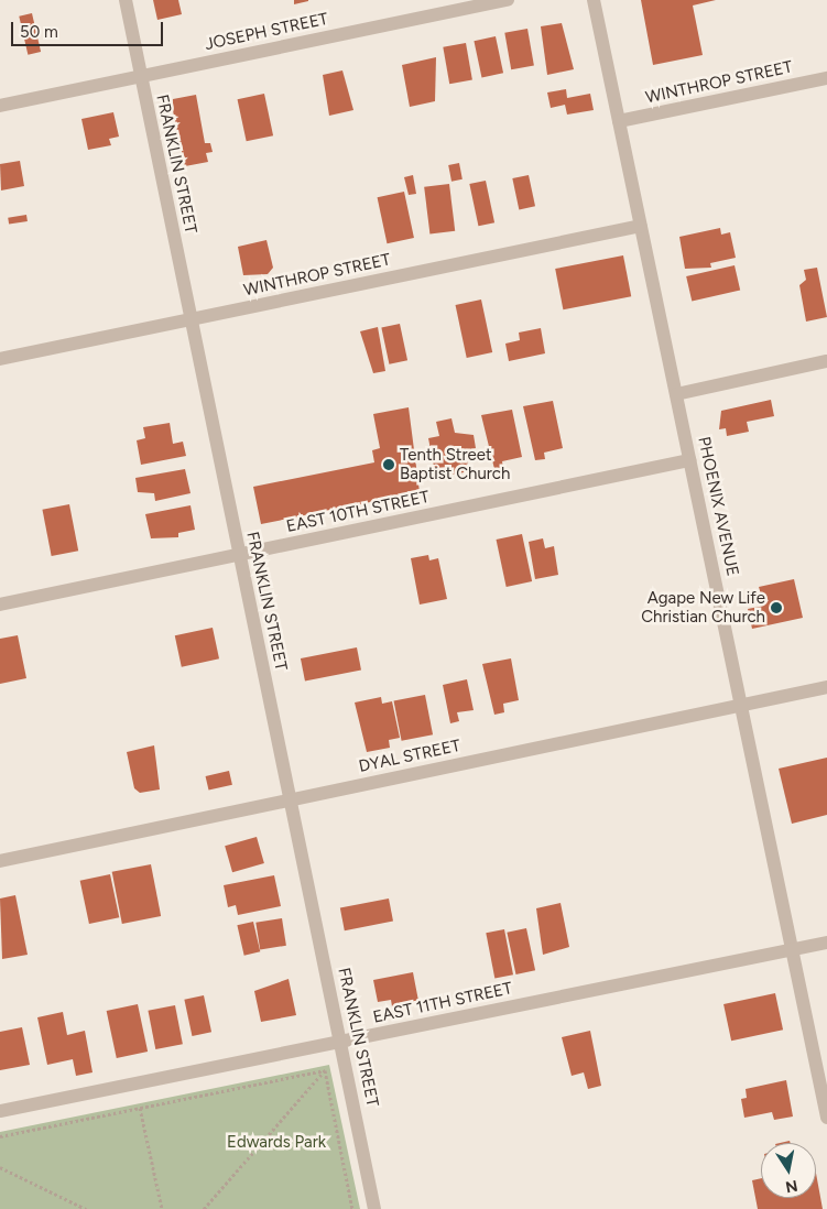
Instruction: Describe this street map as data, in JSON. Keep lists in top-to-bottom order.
{
  "streets": {
    "street": [
      "JOSEPH STREET",
      "WINTHROP STREET",
      "FRANKLIN STREET",
      "PHOENIX AVENUE",
      "EAST 10TH STREET",
      "DYAL STREET",
      "EAST 11TH STREET"
    ]
  },
  "crossings": [
    ["JOSEPH STREET", "FRANKLIN STREET"],
    ["WINTHROP STREET", "FRANKLIN STREET"],
    ["WINTHROP STREET", "PHOENIX AVENUE"],
    ["FRANKLIN STREET", "EAST 10TH STREET"],
    ["FRANKLIN STREET", "DYAL STREET"],
    ["FRANKLIN STREET", "EAST 11TH STREET"],
    ["PHOENIX AVENUE", "EAST 10TH STREET"],
    ["PHOENIX AVENUE", "DYAL STREET"],
    ["PHOENIX AVENUE", "EAST 11TH STREET"]
  ],
  "parks": ["Edwards Park"],
  "places": ["Tenth Street Baptist Church", "Agape New Life Christian Church"],
  "scale_bar": "50 m",
  "north": "bottom"
}
